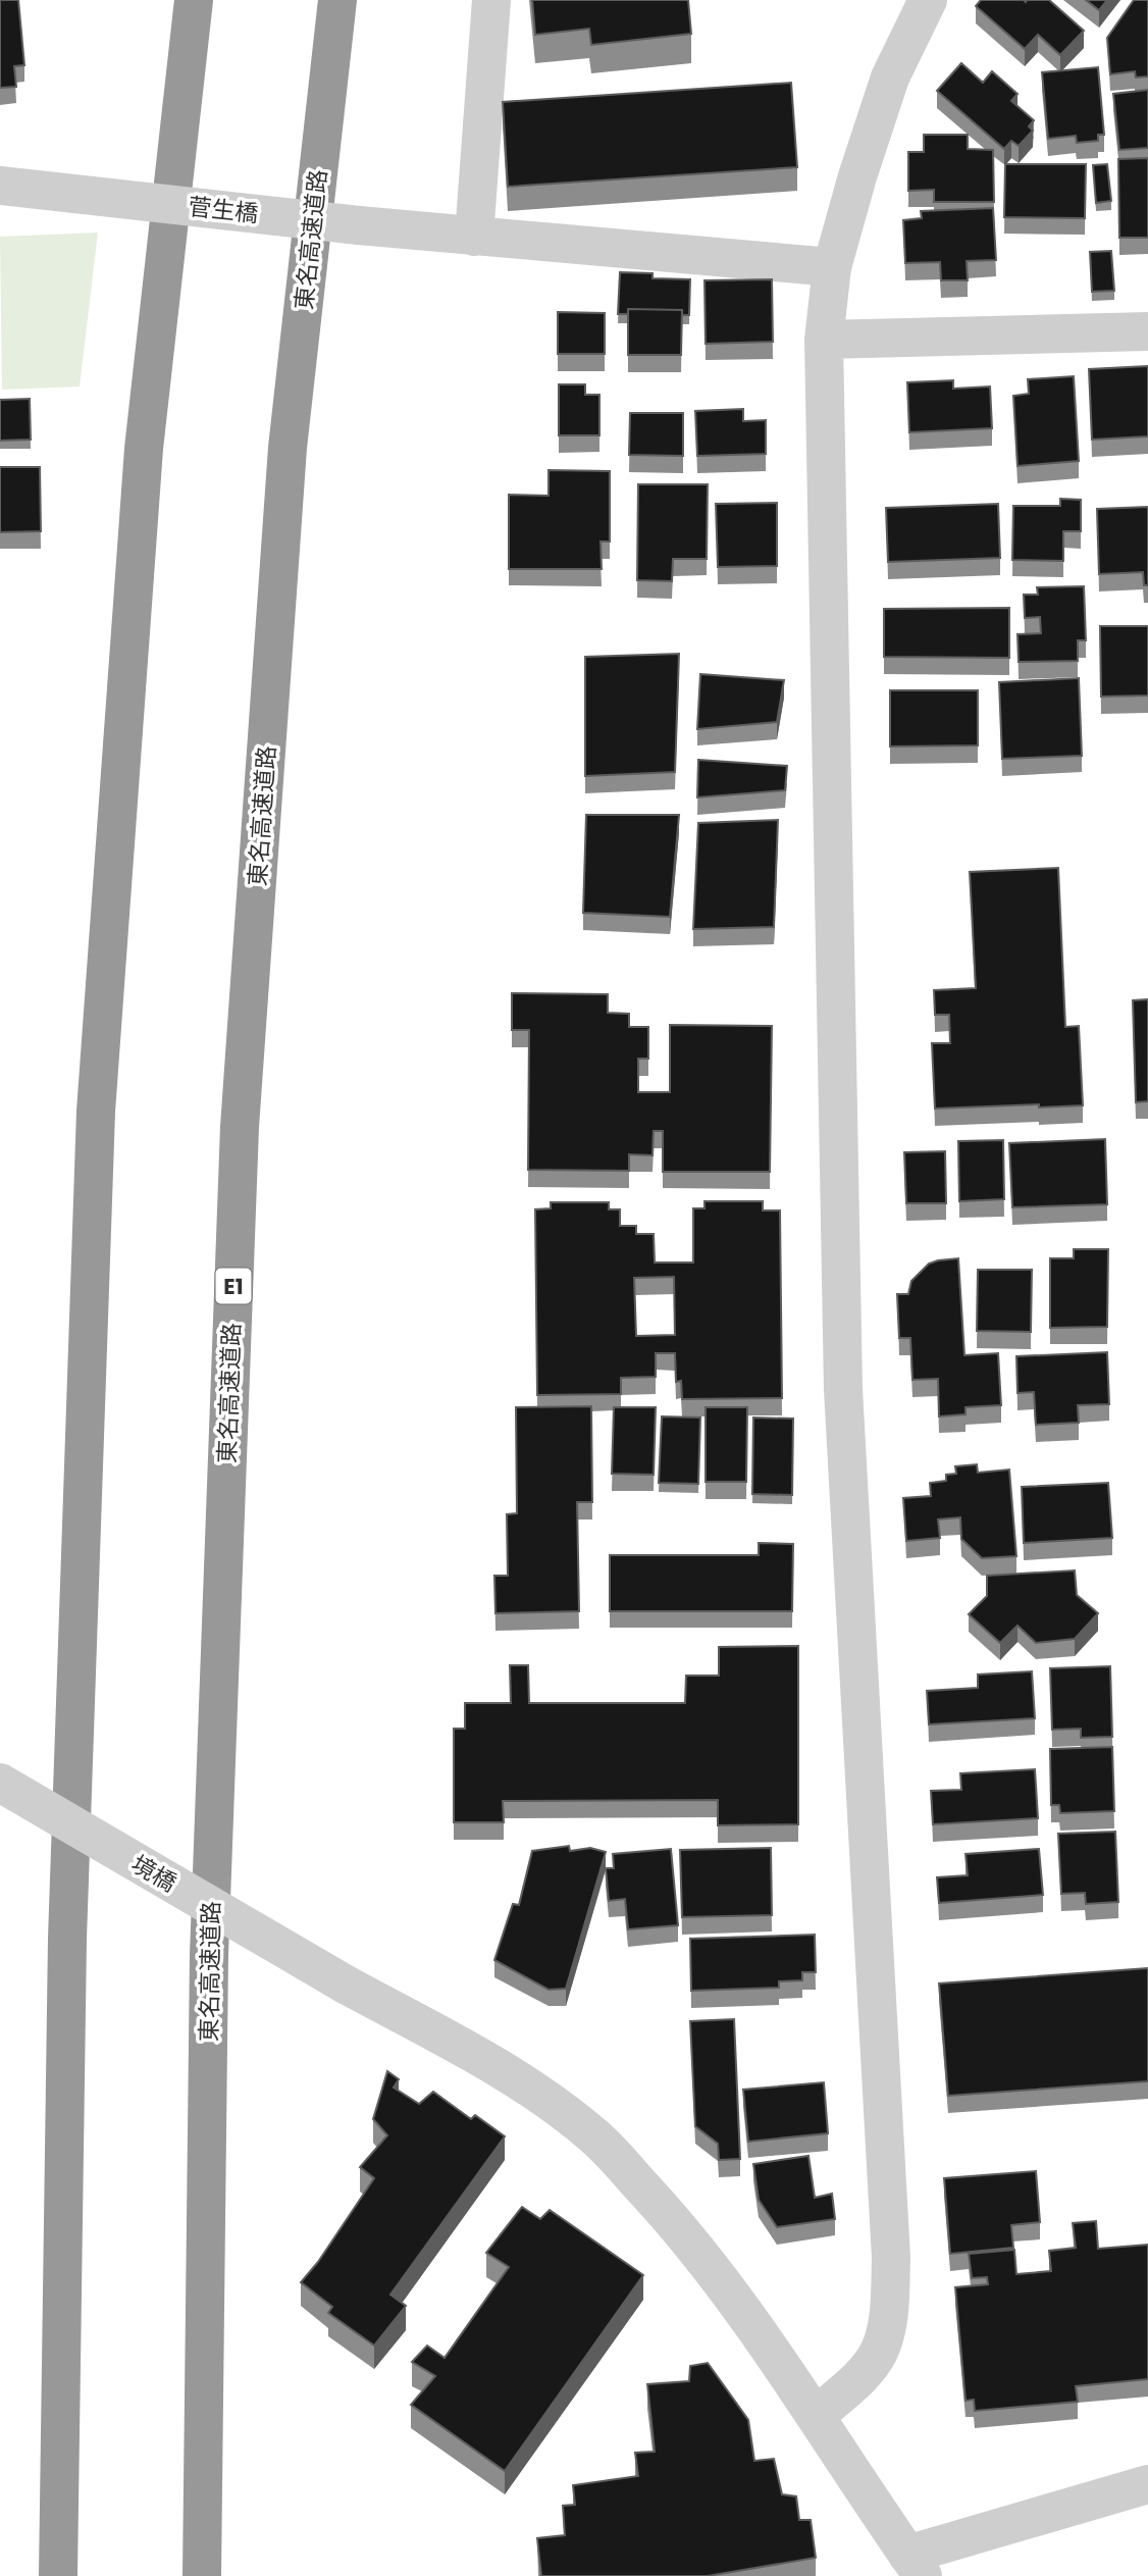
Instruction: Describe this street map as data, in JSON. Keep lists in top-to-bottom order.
{
  "streets": {
    "highway": ["東名高速道路", "E1"],
    "street": ["菅生橋", "境橋"]
  }
}
